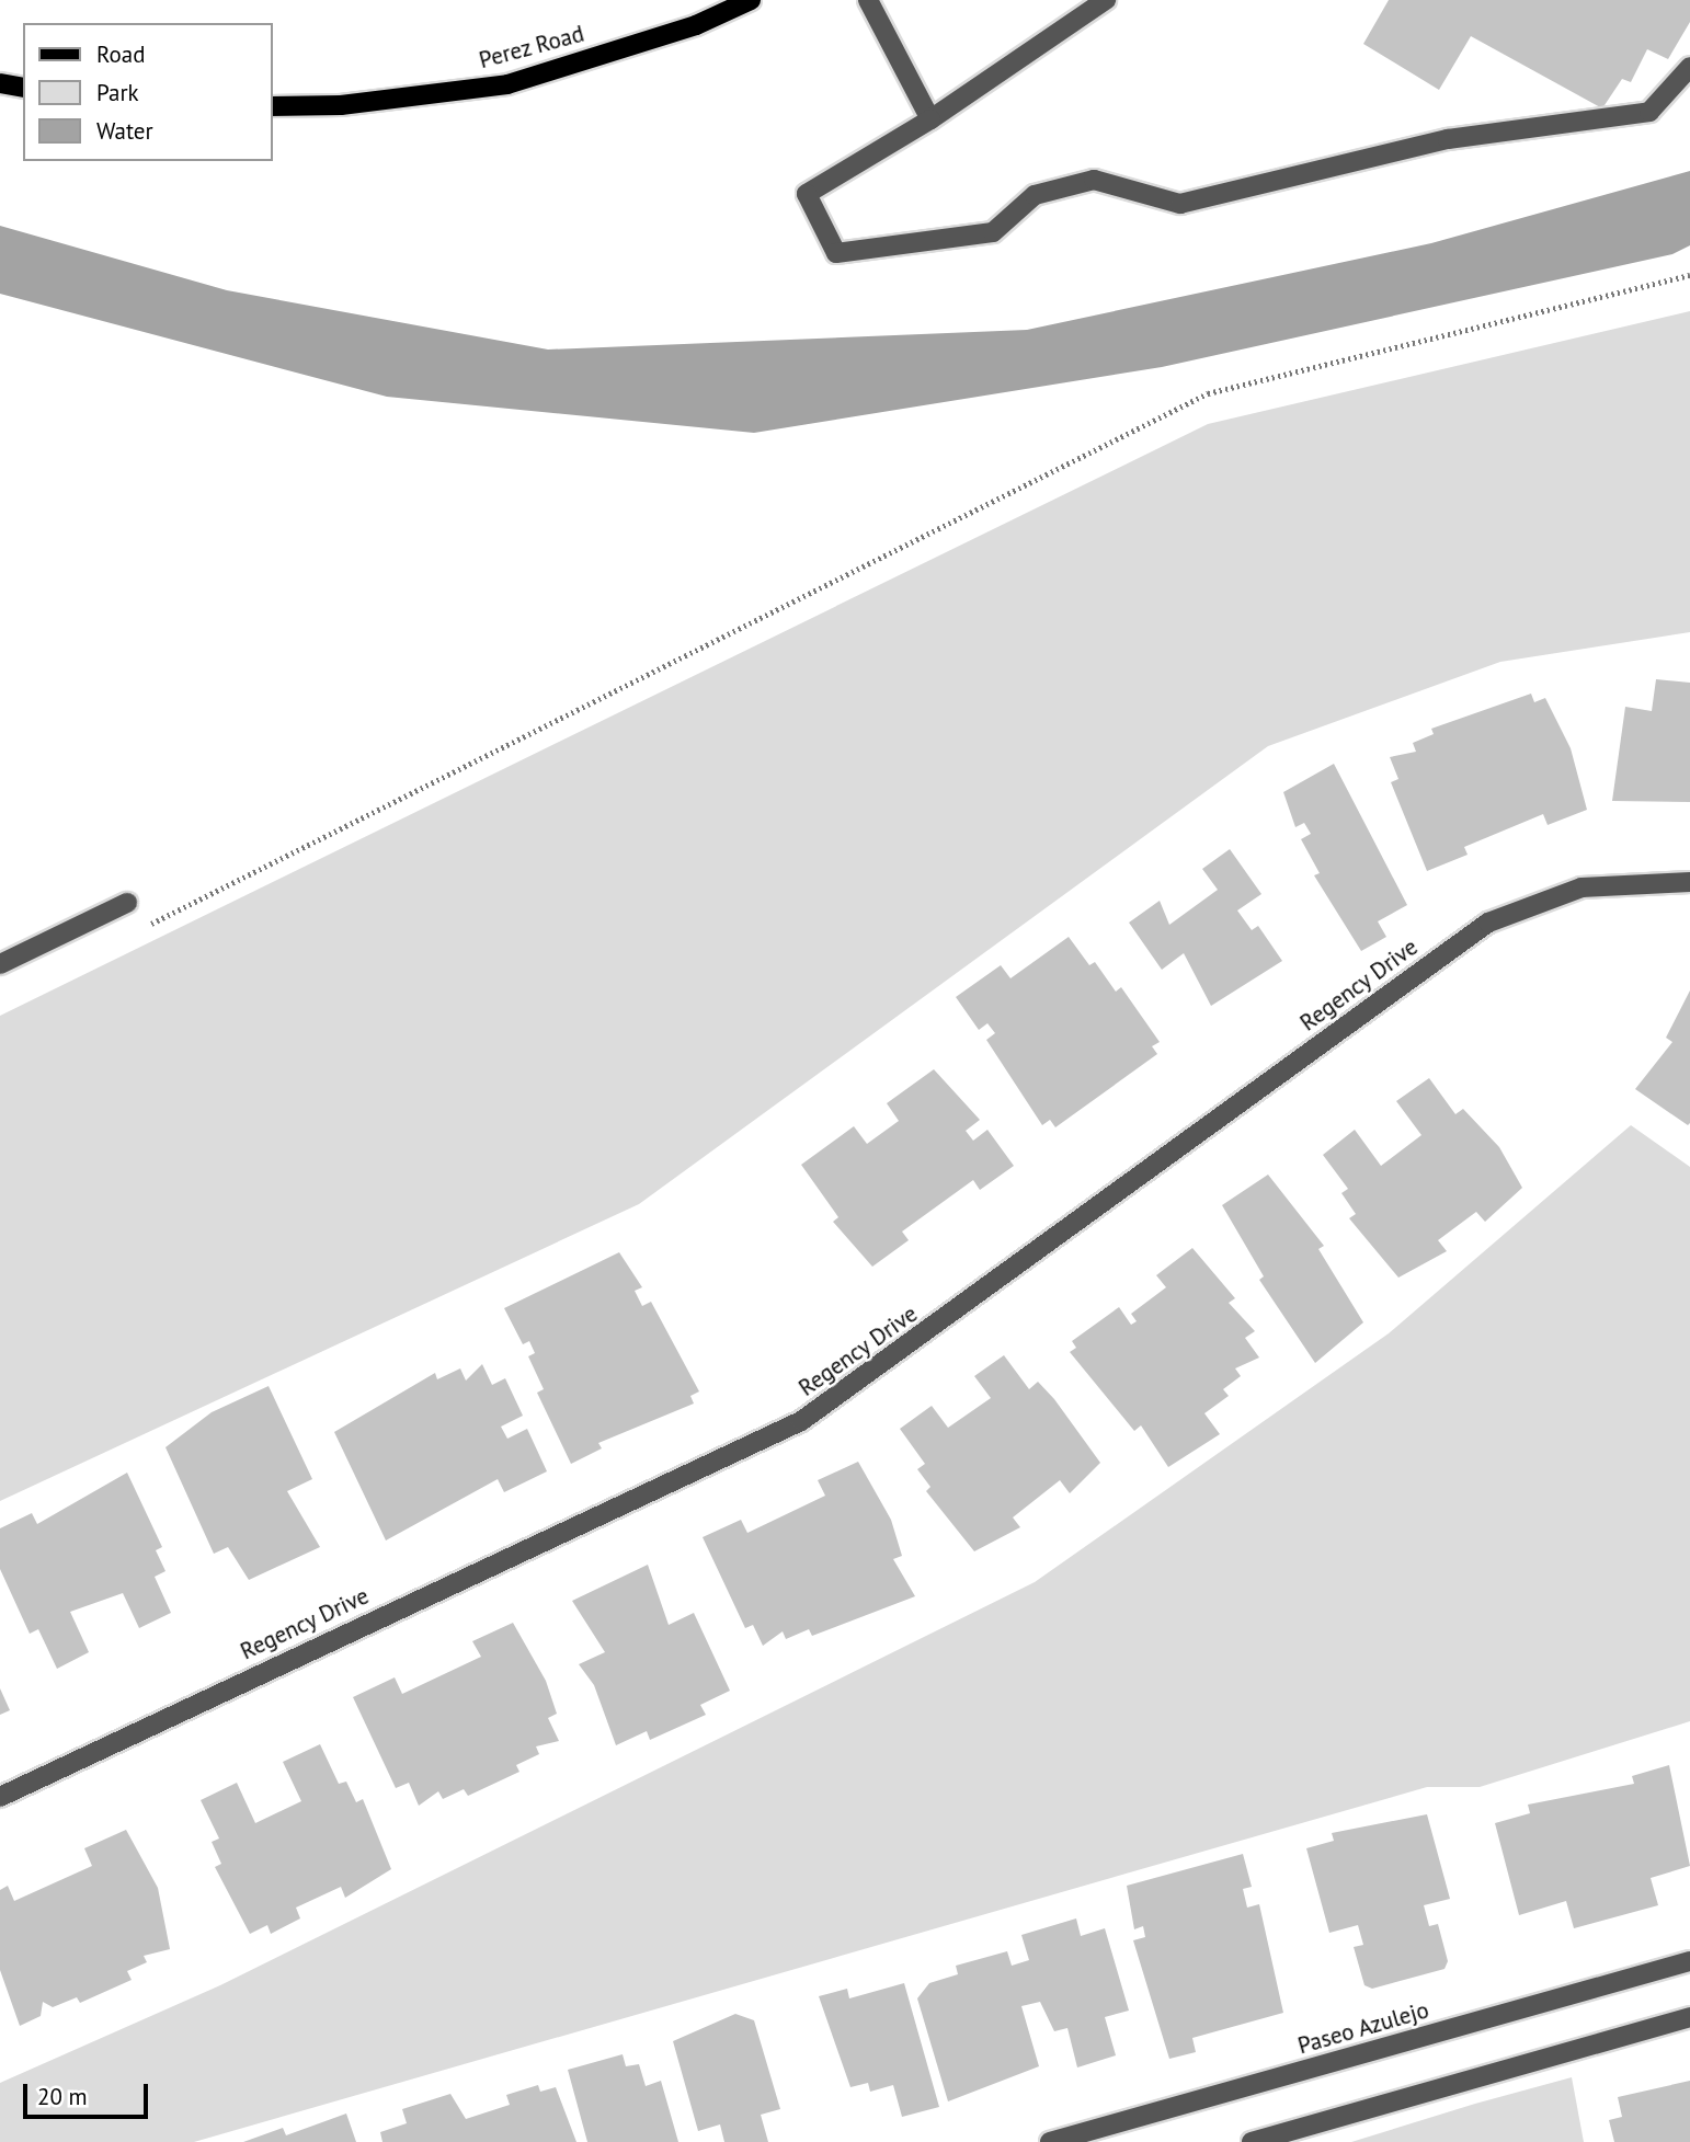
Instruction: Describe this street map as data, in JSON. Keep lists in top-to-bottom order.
{
  "streets": {
    "main road": ["Perez Road"],
    "street": ["Regency Drive", "Paseo Azulejo"]
  },
  "legend": ["Road", "Park", "Water"],
  "scale_bar": "20 m"
}
